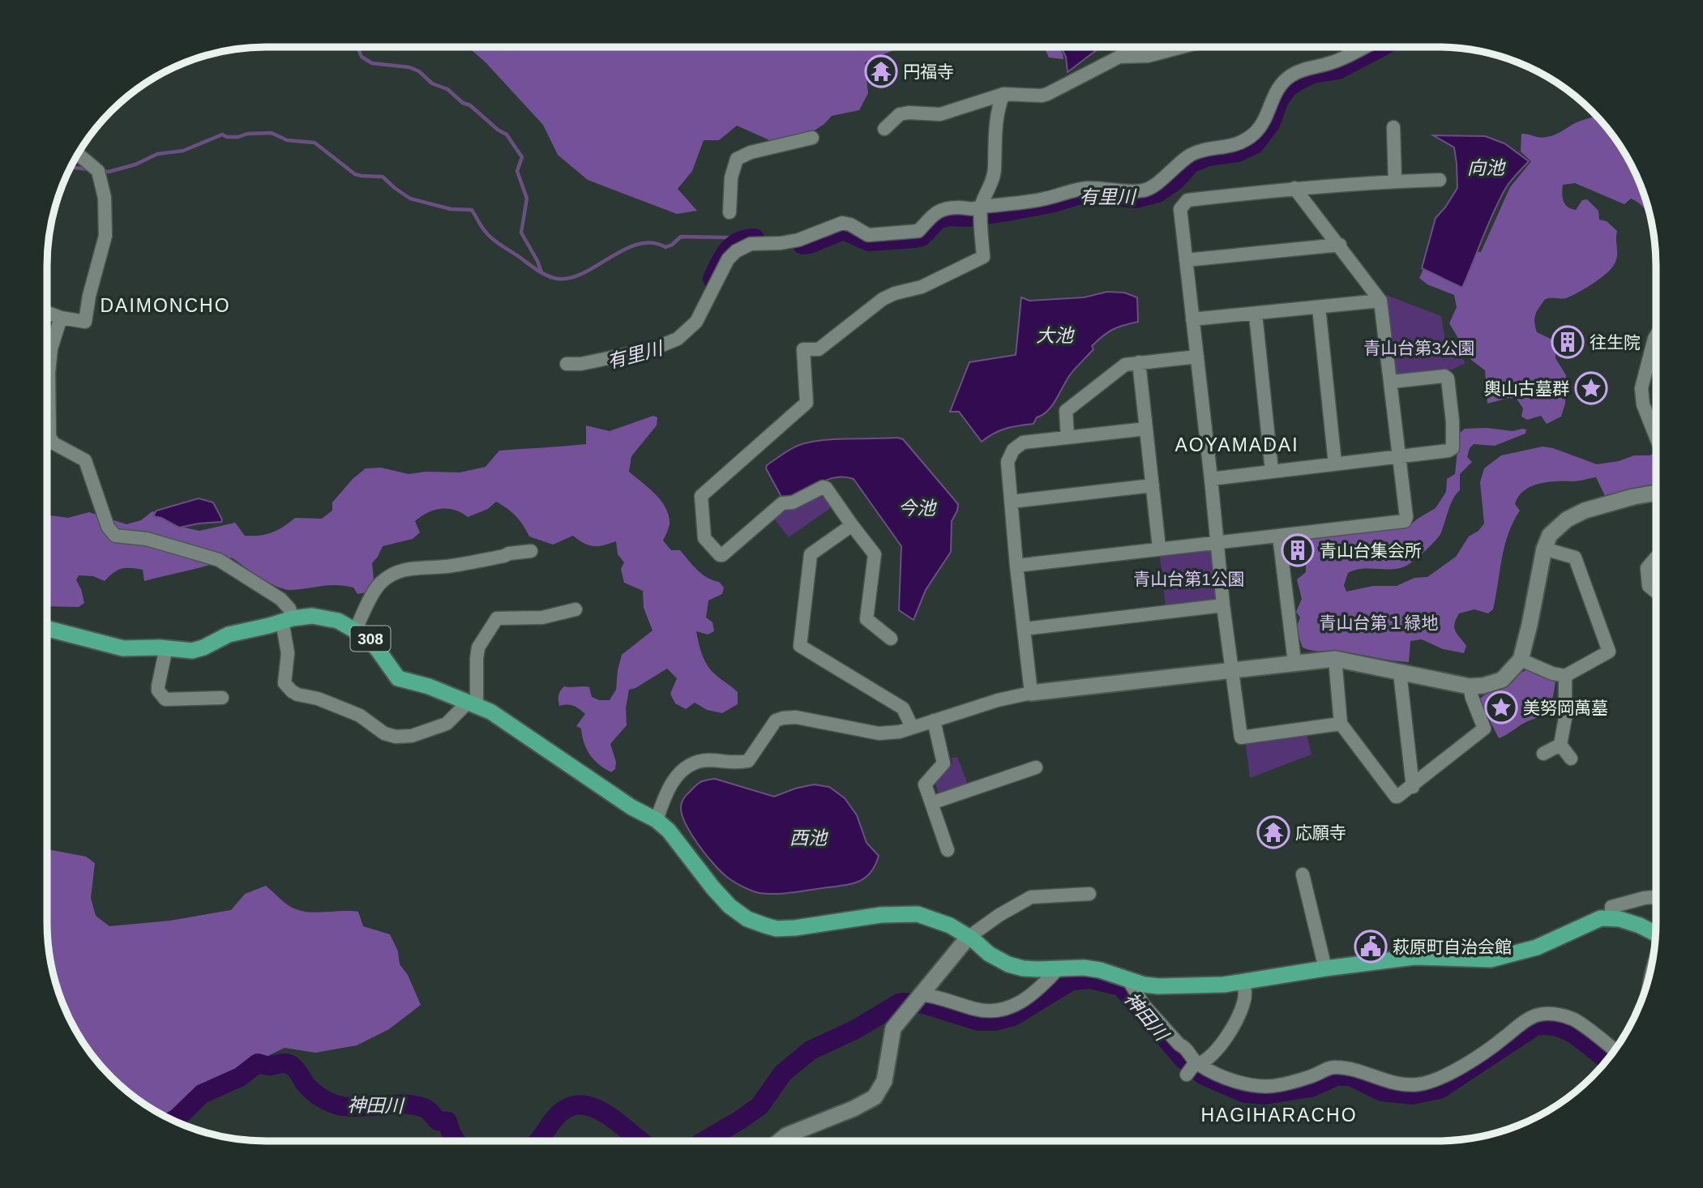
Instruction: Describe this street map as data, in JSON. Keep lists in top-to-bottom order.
{
  "streets": {
    "highway": ["308"]
  },
  "districts": ["DAIMONCHO", "AOYAMADAI", "HAGIHARACHO"],
  "water": [
    "向池",
    "有里川",
    "大池",
    "今池",
    "西池",
    "神田川"
  ],
  "parks": ["青山台第3公園", "青山台第1公園", "青山台第１緑地"],
  "places": {
    "temple": ["円福寺", "応願寺"],
    "building": ["往生院", "青山台集会所"],
    "place": ["輿山古墓群", "美努岡萬墓"],
    "public building": ["萩原町自治会館"]
  }
}
